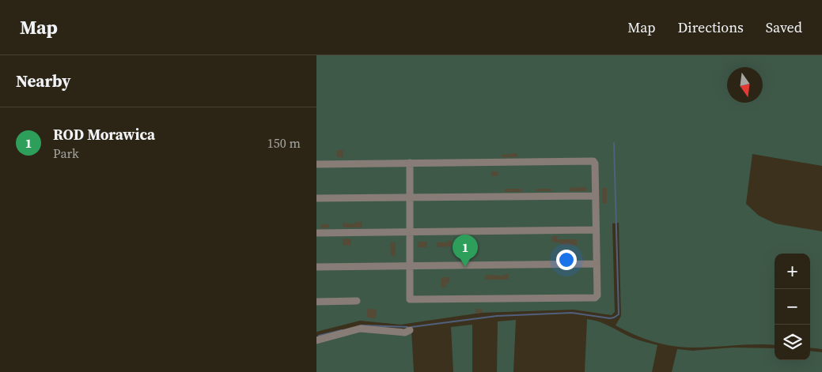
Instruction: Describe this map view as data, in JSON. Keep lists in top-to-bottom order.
{
  "north": "bottom",
  "page": {
    "header": "Map",
    "nav": ["Map", "Directions", "Saved"],
    "heading": "Nearby",
    "list": [
      {
        "mark": "1",
        "name": "ROD Morawica",
        "note": "Park",
        "value": "150 m"
      }
    ],
    "pins": "1",
    "map_buttons": ["+", "−"]
  }
}
